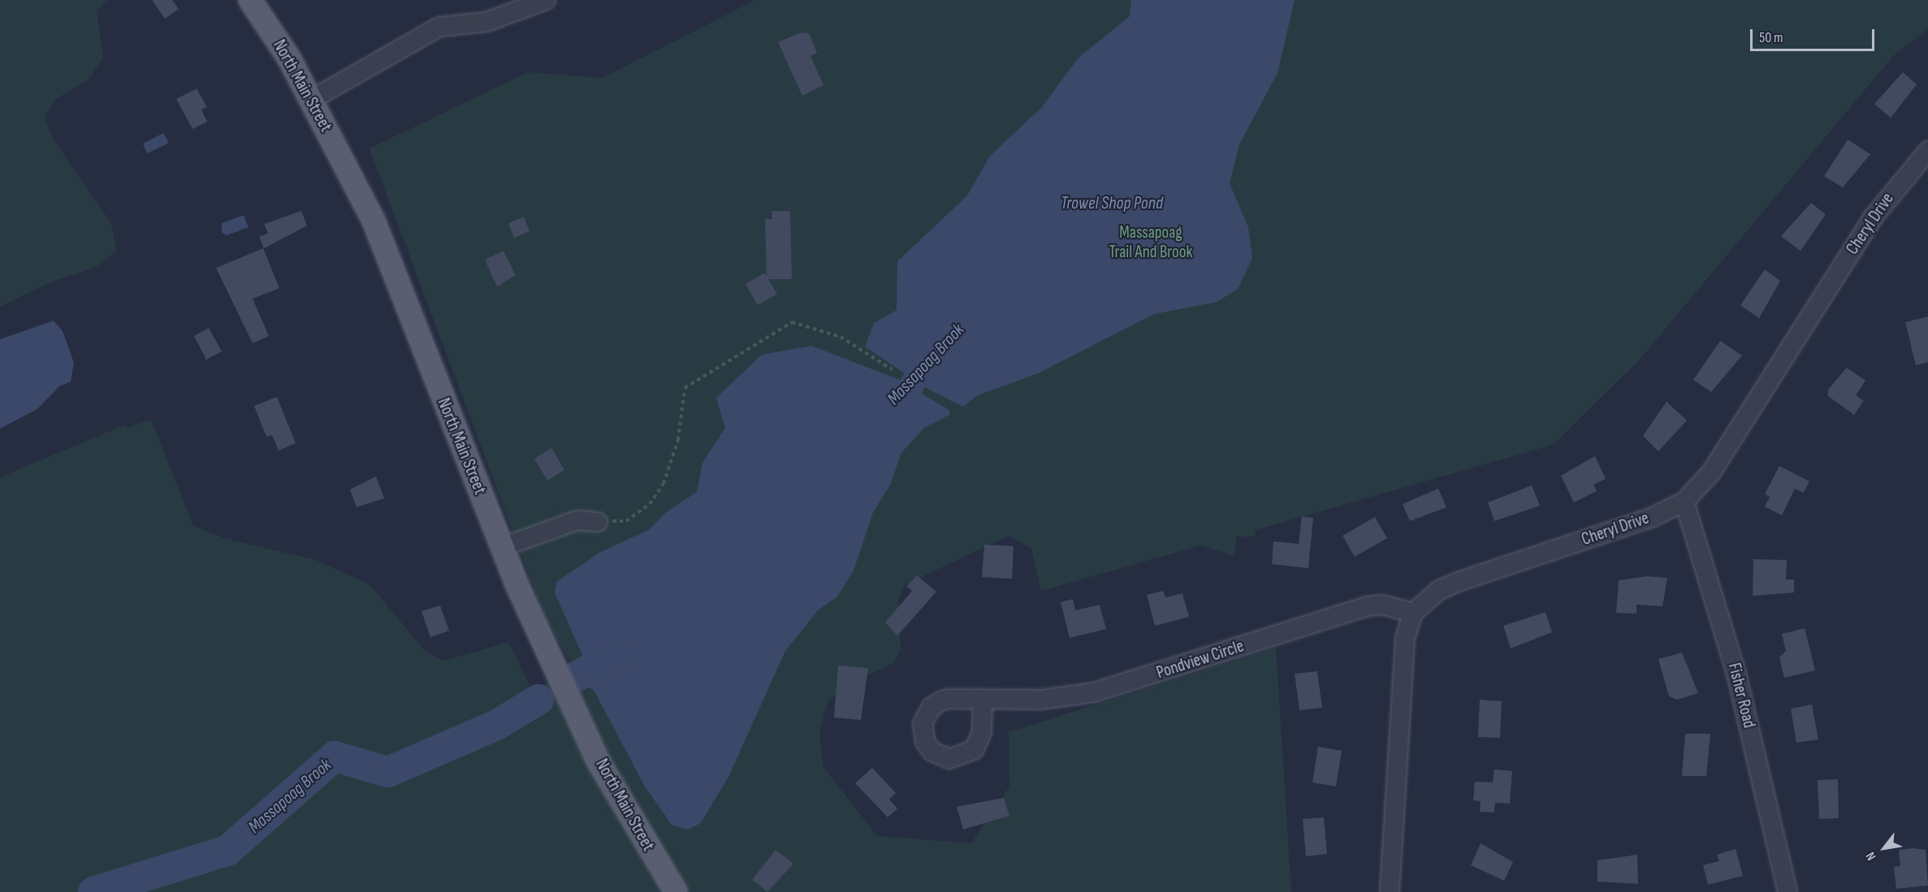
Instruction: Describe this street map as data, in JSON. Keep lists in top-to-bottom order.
{
  "streets": {
    "main road": ["North Main Street"],
    "street": ["Cheryl Drive", "Pondview Circle", "Fisher Road"]
  },
  "crossings": [
    ["Cheryl Drive", "Pondview Circle"],
    ["Cheryl Drive", "Fisher Road"]
  ],
  "water": ["Trowel Shop Pond", "Massapoag Brook"],
  "parks": ["Massapoag Trail And Brook"],
  "scale_bar": "50 m",
  "north": "bottom left"
}
